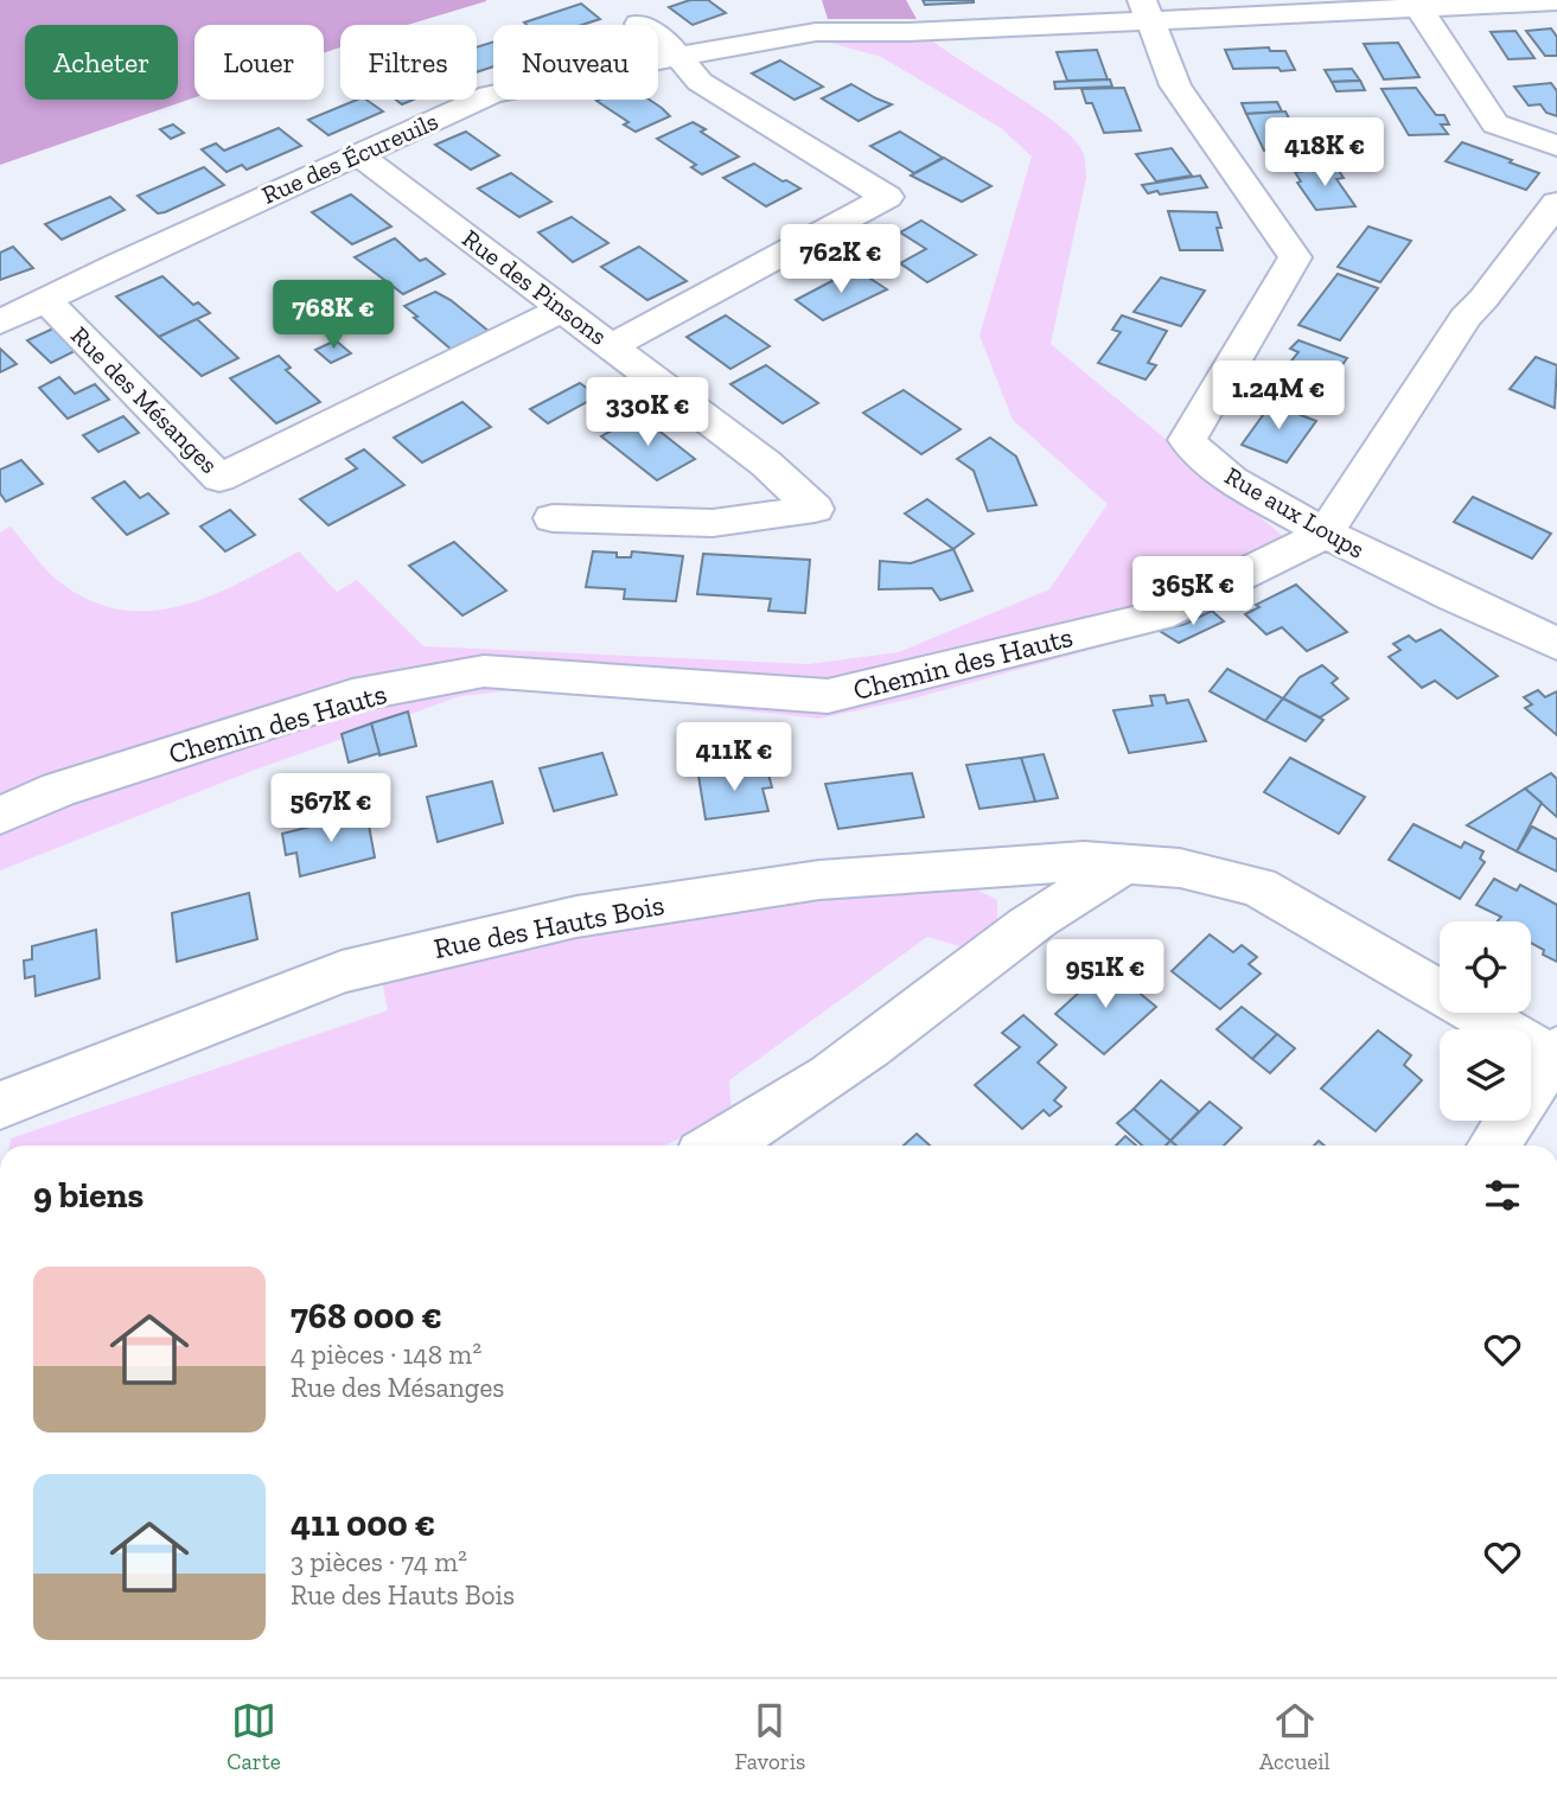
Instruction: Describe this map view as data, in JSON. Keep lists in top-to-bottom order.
{
  "streets": {
    "street": [
      "Rue des Écureuils",
      "Rue des Pinsons",
      "Rue des Mésanges",
      "Rue aux Loups",
      "Chemin des Hauts",
      "Rue des Hauts Bois"
    ]
  },
  "crossings": [
    ["Rue des Écureuils", "Rue des Pinsons"],
    ["Rue des Écureuils", "Rue des Mésanges"],
    ["Rue des Écureuils", "Rue aux Loups"],
    ["Rue des Pinsons", "Rue des Mésanges"],
    ["Rue aux Loups", "Chemin des Hauts"]
  ],
  "page": {
    "chip": [
      "Acheter",
      "Louer",
      "Filtres",
      "Nouveau"
    ],
    "price": [
      "418K €",
      "762K €",
      "768K €",
      "1.24M €",
      "330K €",
      "365K €",
      "411K €",
      "567K €",
      "951K €"
    ],
    "heading": "9 biens",
    "list": [
      {
        "name": "768 000 €",
        "note": "4 pièces · 148 m² · Rue des Mésanges"
      },
      {
        "name": "411 000 €",
        "note": "3 pièces · 74 m² · Rue des Hauts Bois"
      }
    ],
    "tabs": ["Carte", "Favoris", "Accueil"]
  }
}
